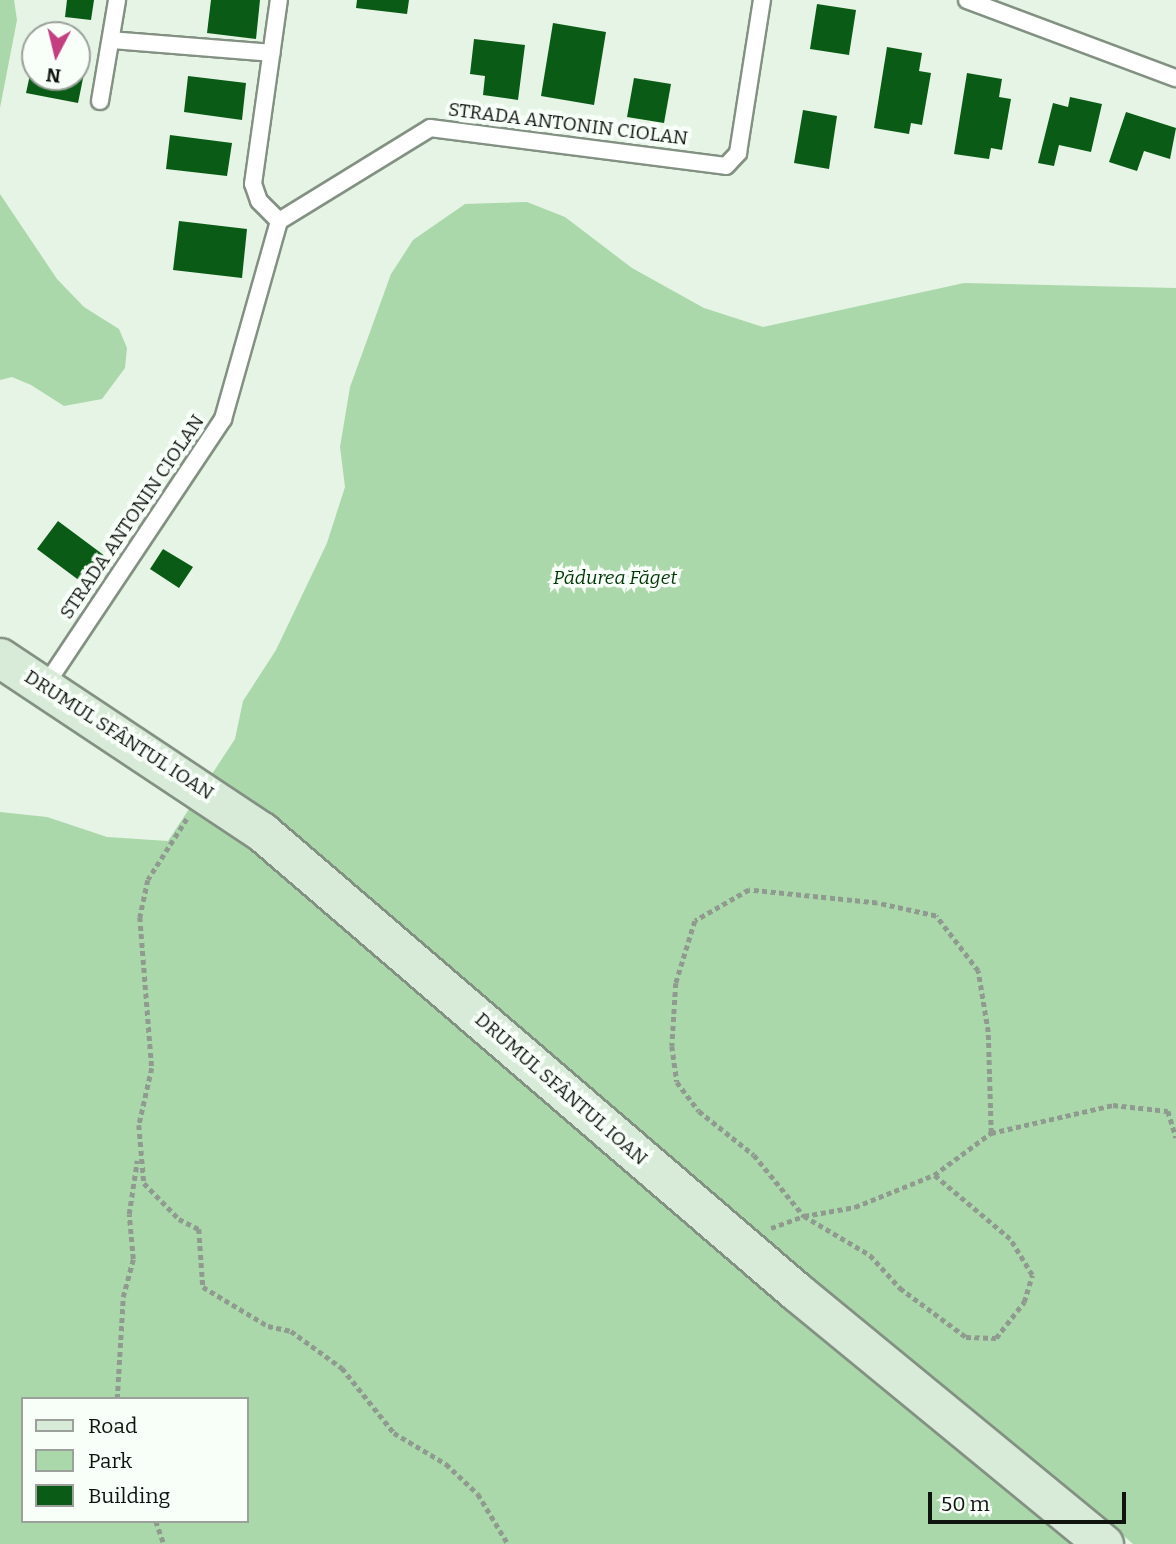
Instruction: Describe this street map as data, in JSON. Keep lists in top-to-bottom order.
{
  "streets": {
    "main road": ["DRUMUL SFÂNTUL IOAN"],
    "lane": ["STRADA ANTONIN CIOLAN"]
  },
  "crossings": [
    ["STRADA ANTONIN CIOLAN", "DRUMUL SFÂNTUL IOAN"]
  ],
  "parks": ["Pădurea Făget"],
  "legend": ["Road", "Park", "Building"],
  "scale_bar": "50 m",
  "north": "bottom"
}
